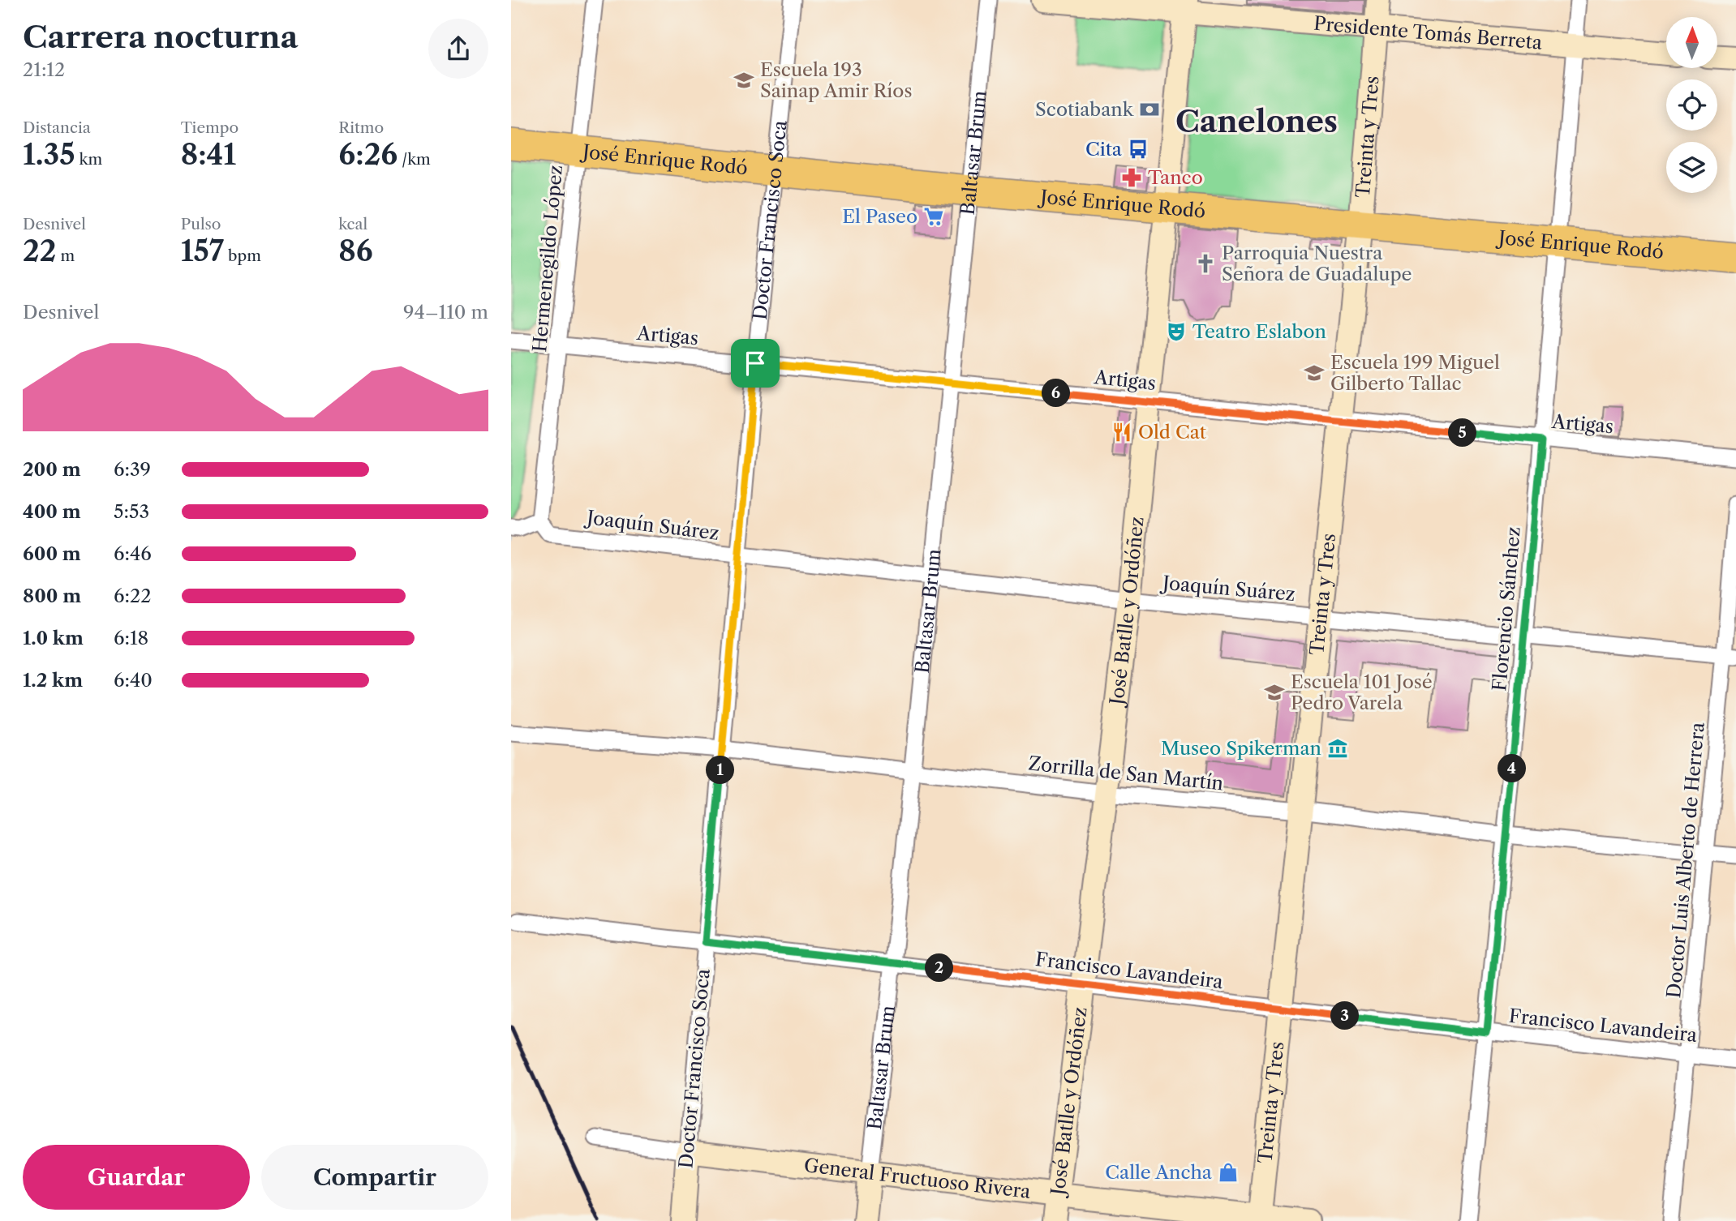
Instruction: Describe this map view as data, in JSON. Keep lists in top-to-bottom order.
{
  "streets": {
    "highway": ["José Enrique Rodó"],
    "street": [
      "Presidente Tomás Berreta",
      "Treinta y Tres",
      "Baltasar Brum",
      "Doctor Francisco Soca",
      "Hermenegildo López",
      "Artigas",
      "Joaquín Suárez",
      "Florencio Sánchez",
      "José Batlle y Ordóñez",
      "Zorrilla de San Martín",
      "Doctor Luis Alberto de Herrera",
      "Francisco Lavandeira",
      "General Fructuoso Rivera"
    ]
  },
  "crossings": [
    ["Presidente Tomás Berreta", "Treinta y Tres"],
    ["Presidente Tomás Berreta", "Florencio Sánchez"],
    ["Presidente Tomás Berreta", "José Batlle y Ordóñez"],
    ["Treinta y Tres", "José Enrique Rodó"],
    ["Treinta y Tres", "Artigas"],
    ["Treinta y Tres", "Joaquín Suárez"],
    ["Treinta y Tres", "Zorrilla de San Martín"],
    ["Treinta y Tres", "Francisco Lavandeira"],
    ["Treinta y Tres", "General Fructuoso Rivera"],
    ["Baltasar Brum", "José Enrique Rodó"],
    ["Baltasar Brum", "Artigas"],
    ["Baltasar Brum", "Joaquín Suárez"],
    ["Baltasar Brum", "Zorrilla de San Martín"],
    ["Baltasar Brum", "Francisco Lavandeira"],
    ["Baltasar Brum", "General Fructuoso Rivera"],
    ["José Enrique Rodó", "Doctor Francisco Soca"],
    ["José Enrique Rodó", "Hermenegildo López"],
    ["José Enrique Rodó", "Florencio Sánchez"],
    ["José Enrique Rodó", "José Batlle y Ordóñez"],
    ["Doctor Francisco Soca", "Artigas"],
    ["Doctor Francisco Soca", "Joaquín Suárez"],
    ["Doctor Francisco Soca", "Zorrilla de San Martín"],
    ["Doctor Francisco Soca", "Francisco Lavandeira"],
    ["Doctor Francisco Soca", "General Fructuoso Rivera"],
    ["Hermenegildo López", "Artigas"],
    ["Hermenegildo López", "Joaquín Suárez"],
    ["Artigas", "Florencio Sánchez"],
    ["Artigas", "José Batlle y Ordóñez"],
    ["Joaquín Suárez", "Florencio Sánchez"],
    ["Joaquín Suárez", "José Batlle y Ordóñez"],
    ["Joaquín Suárez", "Doctor Luis Alberto de Herrera"],
    ["Florencio Sánchez", "Zorrilla de San Martín"],
    ["Florencio Sánchez", "Francisco Lavandeira"],
    ["José Batlle y Ordóñez", "Zorrilla de San Martín"],
    ["José Batlle y Ordóñez", "Francisco Lavandeira"],
    ["José Batlle y Ordóñez", "General Fructuoso Rivera"],
    ["Zorrilla de San Martín", "Doctor Luis Alberto de Herrera"],
    ["Doctor Luis Alberto de Herrera", "Francisco Lavandeira"]
  ],
  "districts": ["Canelones"],
  "places": {
    "school or university": ["Escuela 193 Sainap Amir Ríos", "Escuela 199 Miguel Gilberto Tallac", "Escuela 101 José Pedro Varela"],
    "bank": ["Scotiabank"],
    "bus stop": ["Cita"],
    "pharmacy": ["Tanco"],
    "supermarket": ["El Paseo"],
    "church": ["Parroquia Nuestra Señora de Guadalupe"],
    "theatre": ["Teatro Eslabon"],
    "restaurant": ["Old Cat"],
    "museum": ["Museo Spikerman"],
    "shop": ["Calle Ancha"]
  },
  "north": "top",
  "page": {
    "heading": ["Carrera nocturna", "21:12"],
    "stats": [
      ["Distancia", "1.35 km"],
      ["Tiempo", "8:41"],
      ["Ritmo", "6:26 /km"],
      ["Desnivel", "22 m"],
      ["Pulso", "157 bpm"],
      ["kcal", "86"]
    ],
    "chart": ["Desnivel", "94–110 m"],
    "pins": [
      "6",
      "5",
      "4",
      "1",
      "2",
      "3"
    ],
    "list": [
      {
        "name": "200 m",
        "note": "6:39"
      },
      {
        "name": "400 m",
        "note": "5:53"
      },
      {
        "name": "600 m",
        "note": "6:46"
      },
      {
        "name": "800 m",
        "note": "6:22"
      },
      {
        "name": "1.0 km",
        "note": "6:18"
      },
      {
        "name": "1.2 km",
        "note": "6:40"
      }
    ],
    "buttons": ["Guardar", "Compartir"]
  }
}
